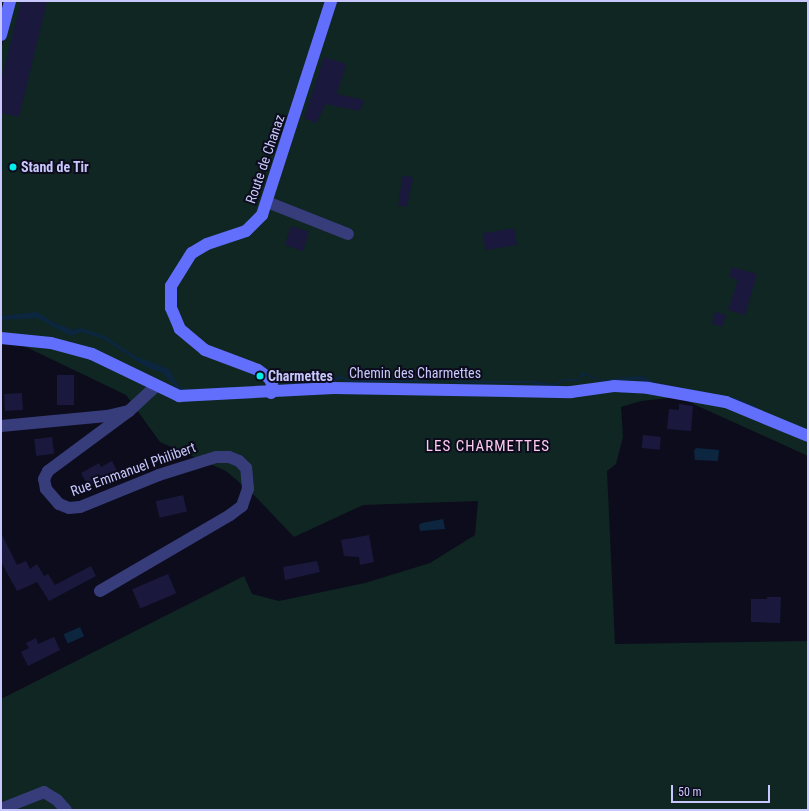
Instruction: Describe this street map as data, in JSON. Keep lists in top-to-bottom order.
{
  "streets": {
    "street": ["Route de Chanaz", "Chemin des Charmettes", "Rue Emmanuel Philibert"]
  },
  "crossings": [
    ["Route de Chanaz", "Chemin des Charmettes"]
  ],
  "districts": ["LES CHARMETTES"],
  "places": ["Stand de Tir", "Charmettes"],
  "scale_bar": "50 m"
}
